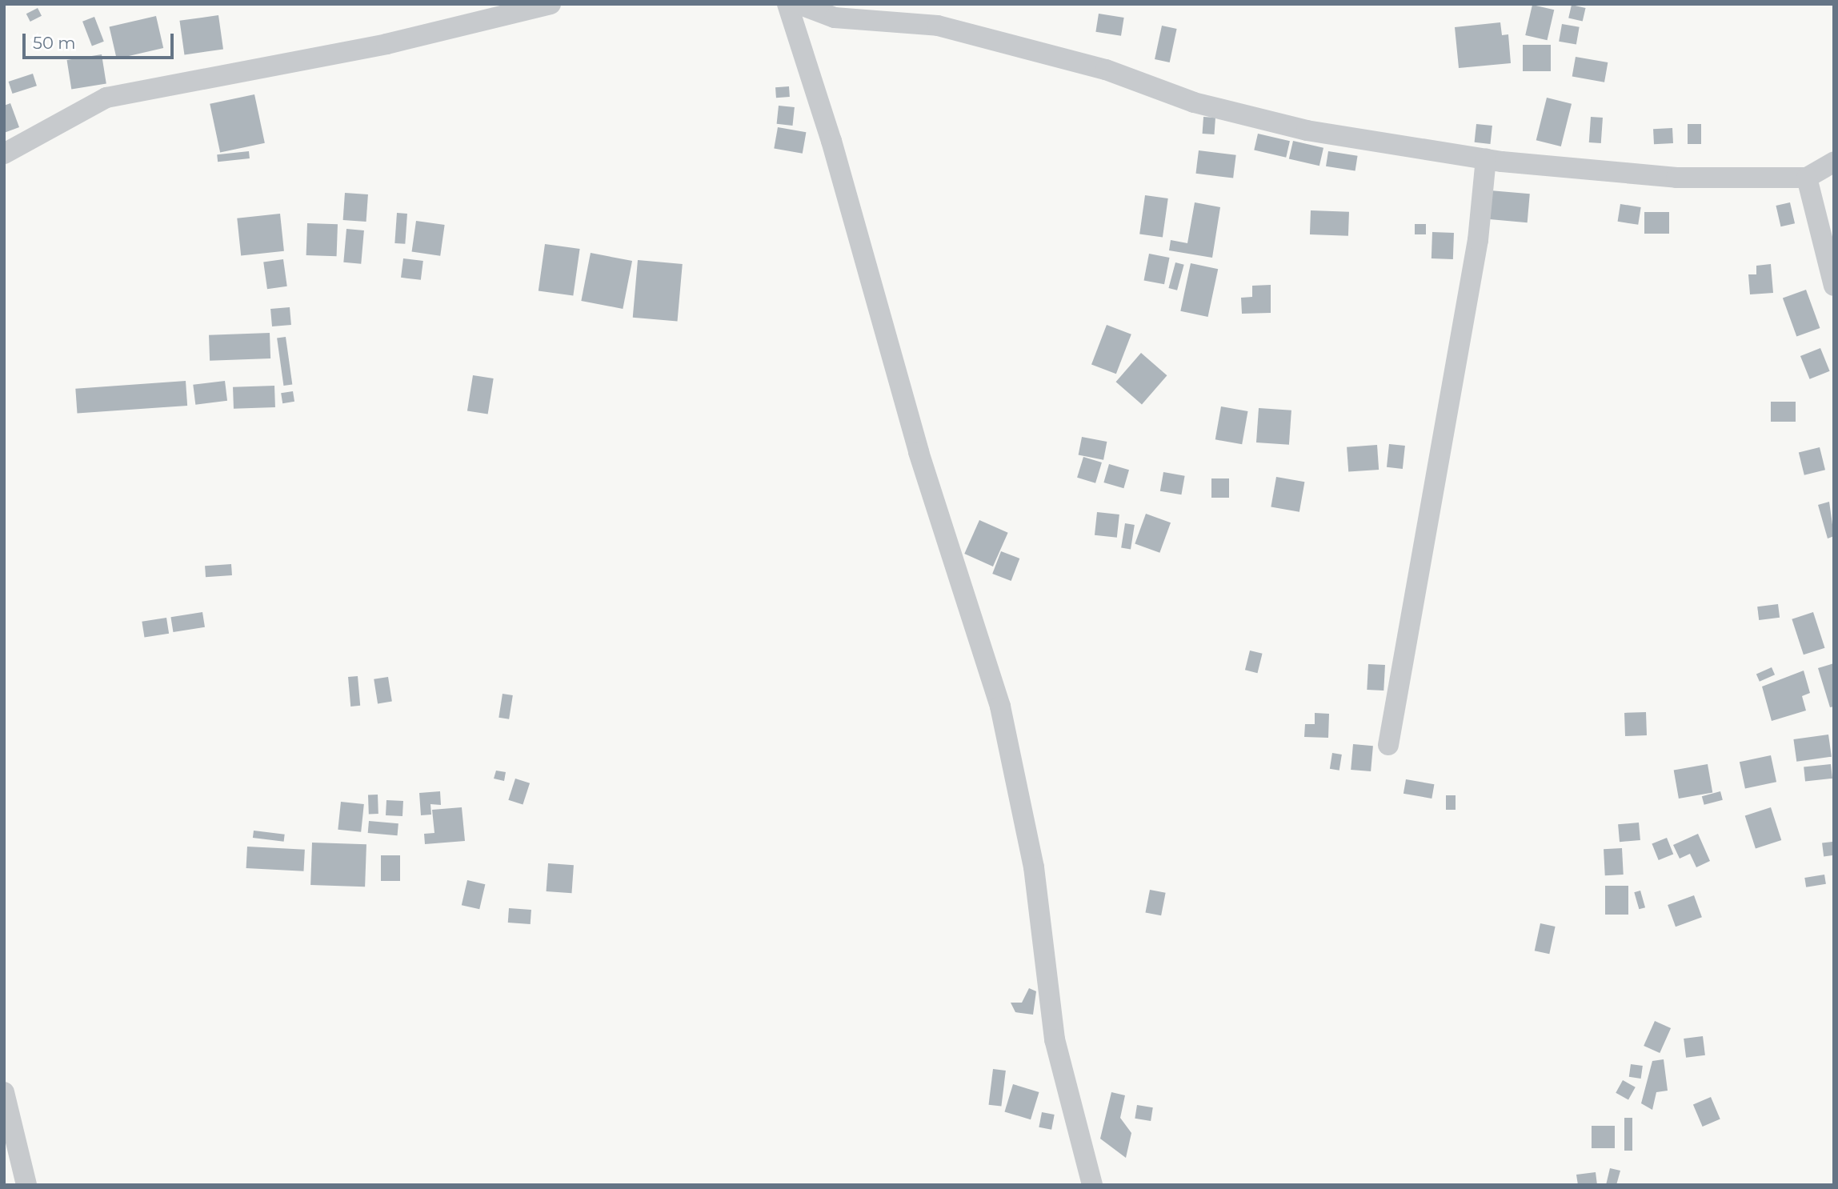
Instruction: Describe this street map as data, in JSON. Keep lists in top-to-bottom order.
{
  "scale_bar": "50 m"
}
